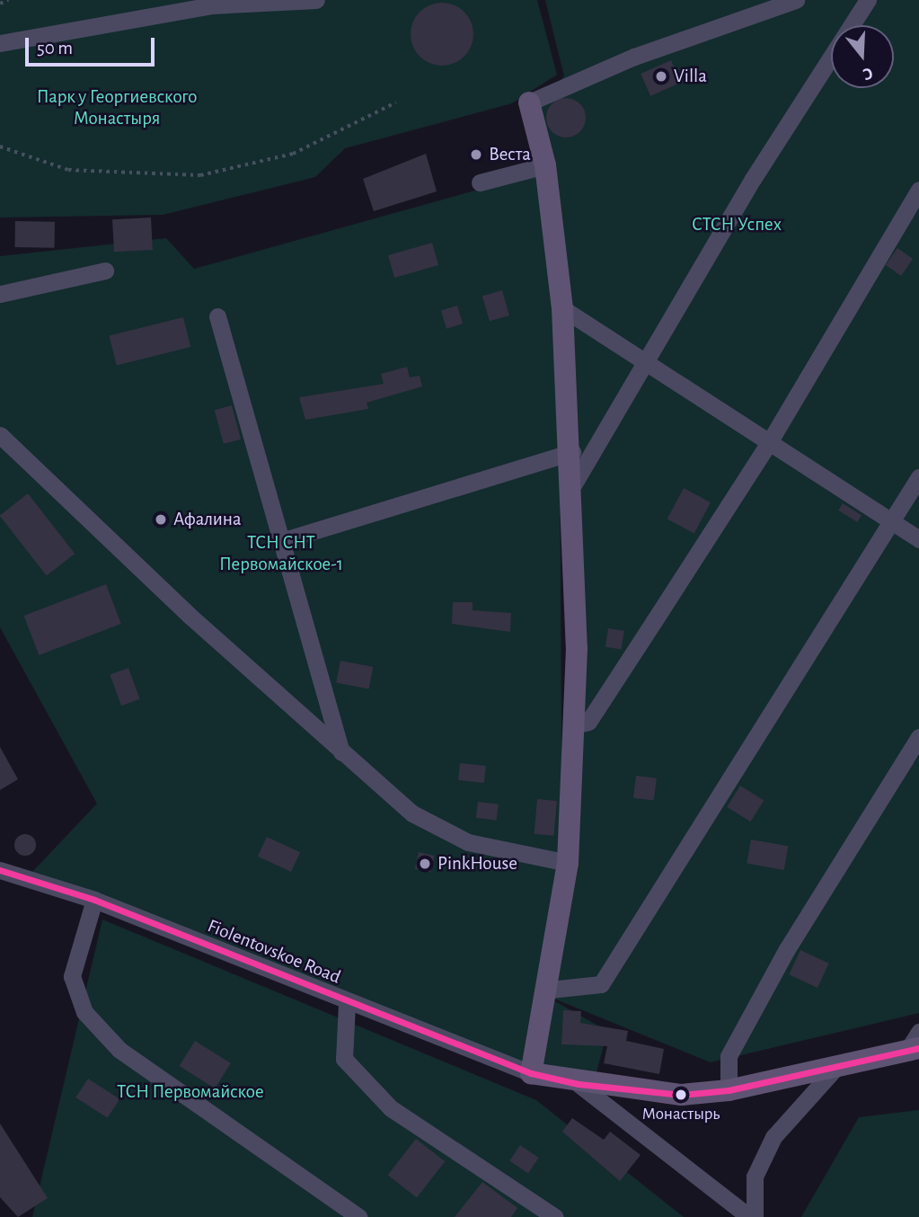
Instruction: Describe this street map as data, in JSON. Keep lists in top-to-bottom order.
{
  "streets": {
    "street": ["Fiolentovskoe Road"]
  },
  "parks": [
    "Парк у Георгиевского Монастыря",
    "СТСН Успех",
    "ТСН СНТ Первомайское-1",
    "ТСН Первомайское"
  ],
  "places": [
    "Villa",
    "Веста",
    "Афалина",
    "PinkHouse",
    "Монастырь"
  ],
  "scale_bar": "50 m",
  "north": "bottom"
}
